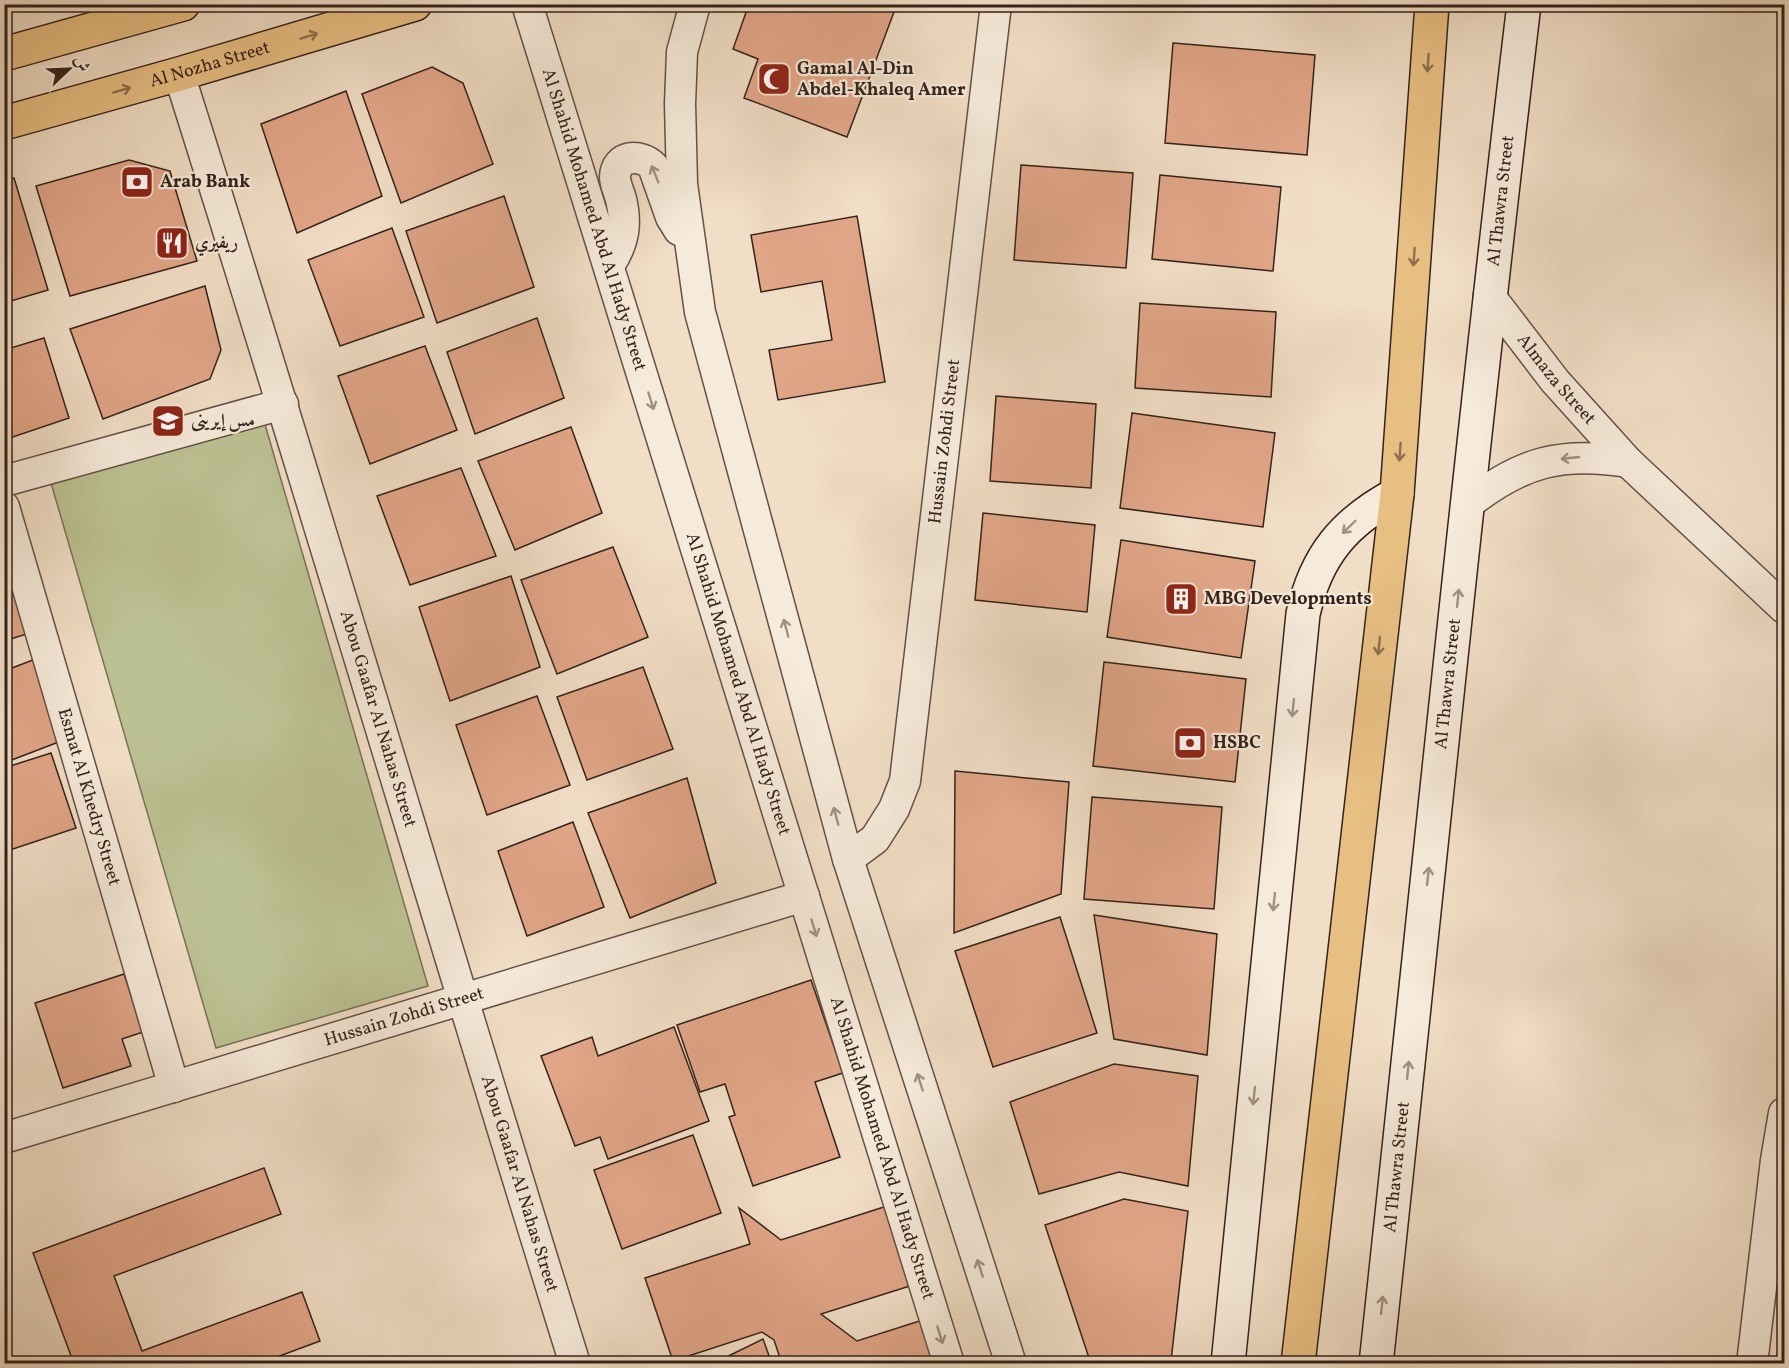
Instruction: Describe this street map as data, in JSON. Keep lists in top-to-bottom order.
{
  "streets": {
    "main road": ["Al Nozha Street"],
    "street": [
      "Al Thawra Street",
      "Al Shahid Mohamed Abd Al Hady Street",
      "Almaza Street",
      "Hussain Zohdi Street",
      "Abou Gaafar Al Nahas Street",
      "Esmat Al Khedry Street"
    ]
  },
  "crossings": [
    ["Al Nozha Street", "Abou Gaafar Al Nahas Street"],
    ["Al Thawra Street", "Almaza Street"],
    ["Al Shahid Mohamed Abd Al Hady Street", "Hussain Zohdi Street"],
    ["Hussain Zohdi Street", "Abou Gaafar Al Nahas Street"],
    ["Hussain Zohdi Street", "Esmat Al Khedry Street"]
  ],
  "places": {
    "mosque": ["Gamal Al-Din Abdel-Khaleq Amer"],
    "bank": ["Arab Bank", "HSBC"],
    "restaurant": ["ريفيري"],
    "school or university": ["مس إيرينى"],
    "building": ["MBG Developments"]
  },
  "north": "top right"
}
